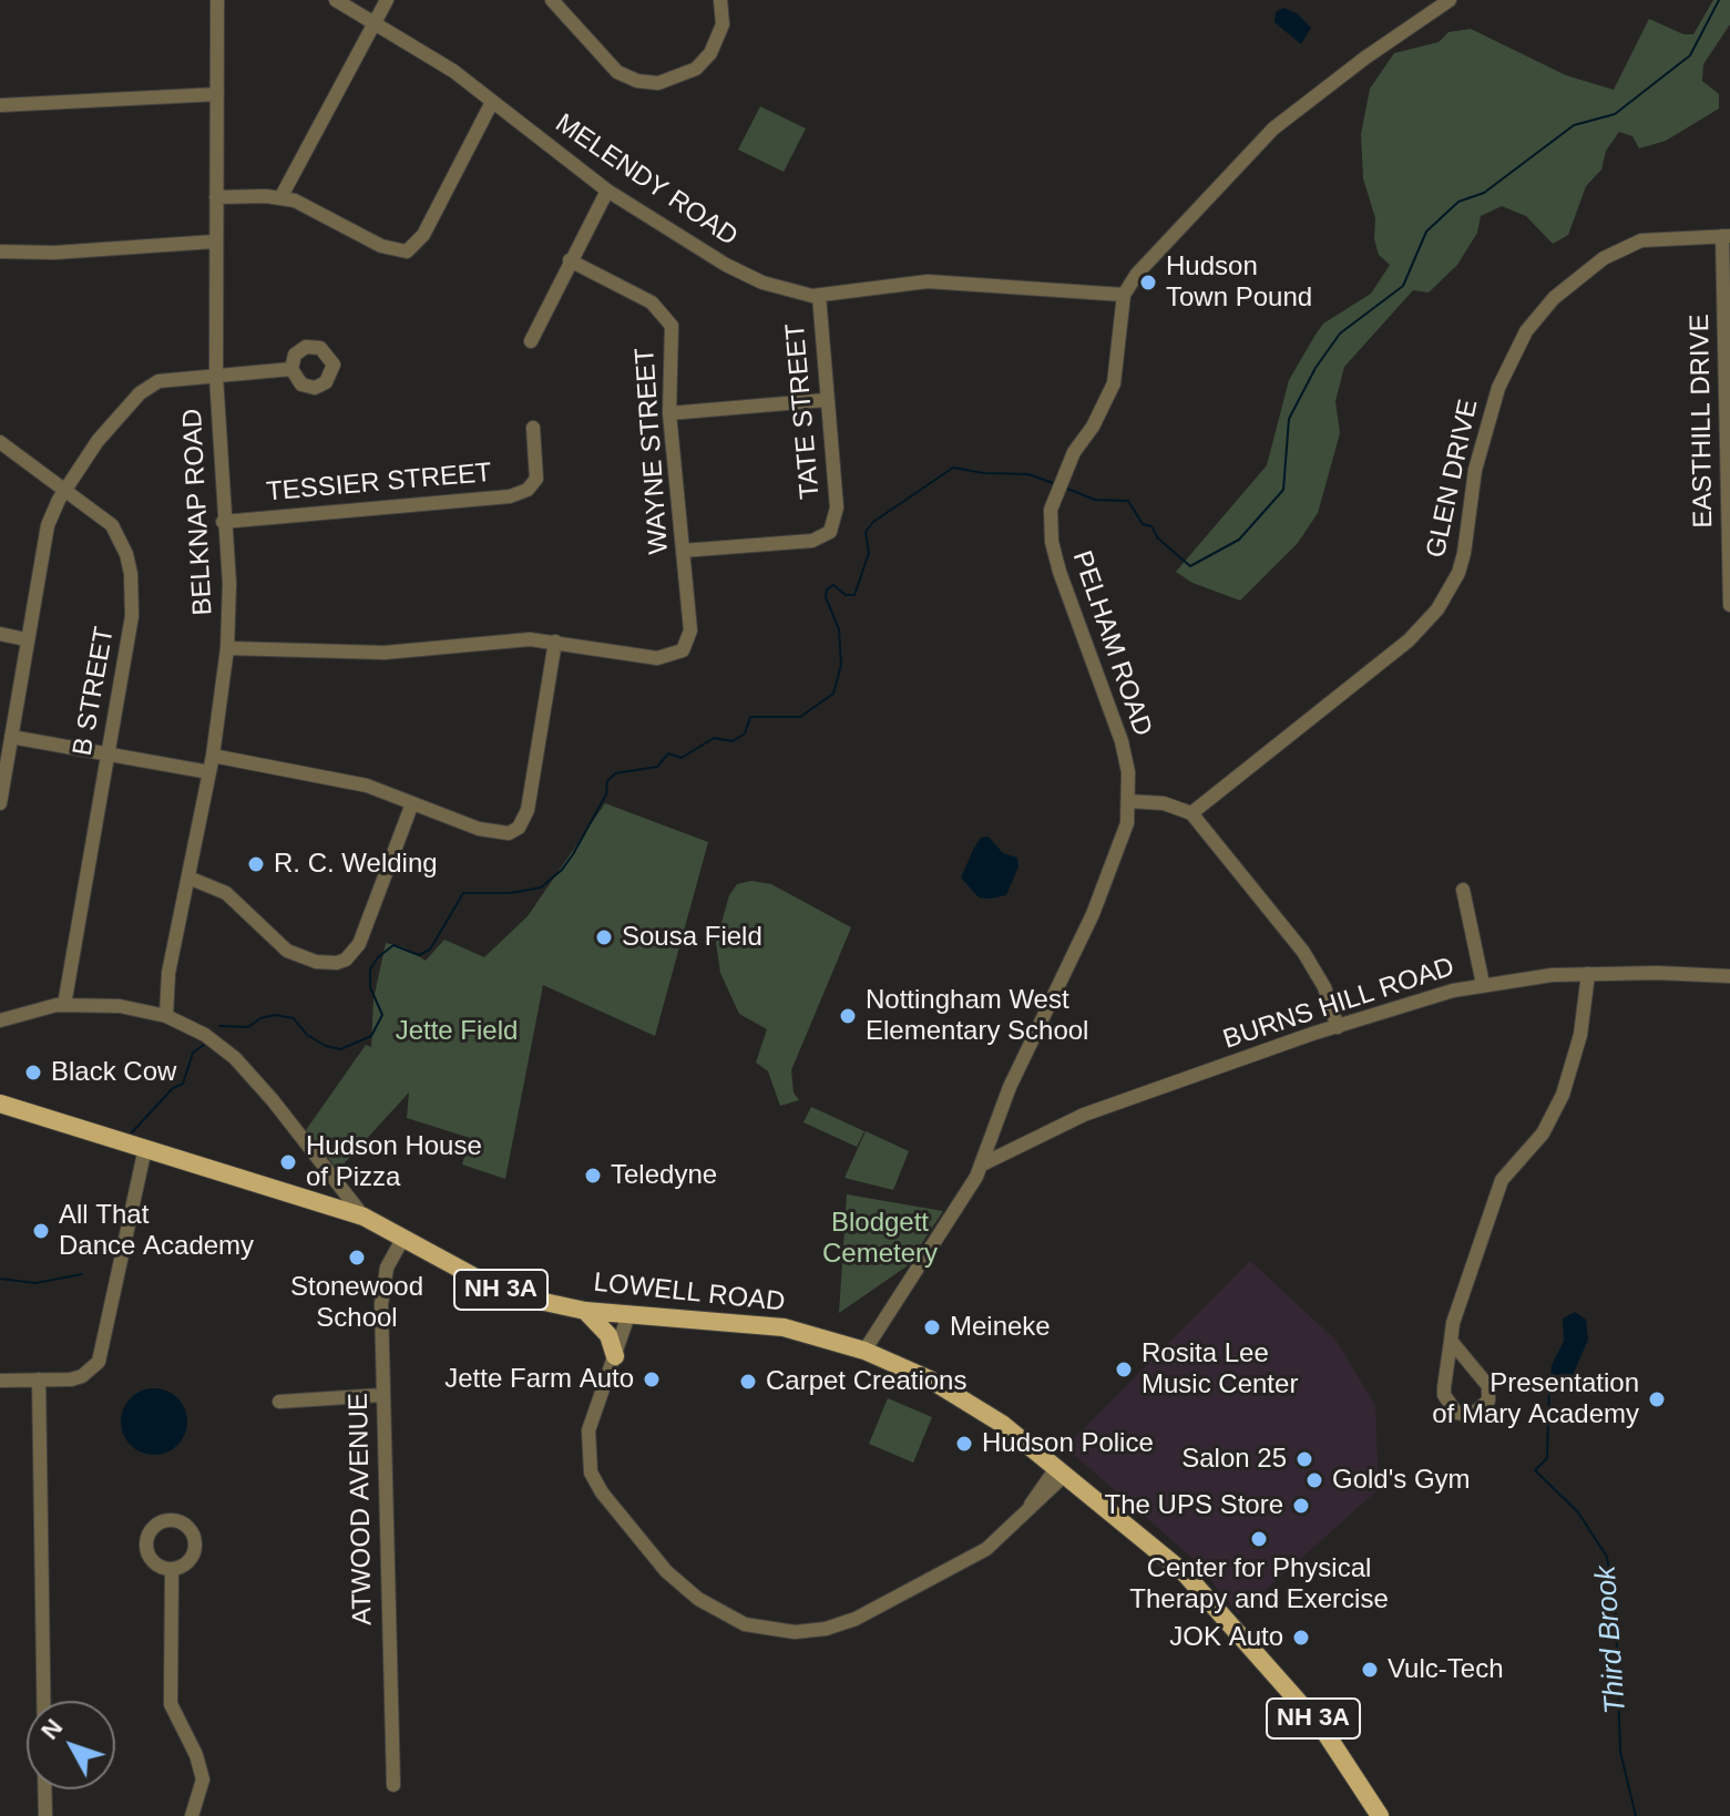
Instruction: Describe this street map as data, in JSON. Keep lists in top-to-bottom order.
{
  "streets": {
    "main road": ["NH 3A", "LOWELL ROAD"],
    "street": [
      "MELENDY ROAD",
      "TATE STREET",
      "EASTHILL DRIVE",
      "WAYNE STREET",
      "GLEN DRIVE",
      "TESSIER STREET",
      "BELKNAP ROAD",
      "PELHAM ROAD",
      "B STREET",
      "BURNS HILL ROAD",
      "ATWOOD AVENUE"
    ]
  },
  "crossings": [
    ["MELENDY ROAD", "TATE STREET"],
    ["MELENDY ROAD", "PELHAM ROAD"],
    ["TATE STREET", "WAYNE STREET"],
    ["EASTHILL DRIVE", "GLEN DRIVE"],
    ["TESSIER STREET", "BELKNAP ROAD"],
    ["PELHAM ROAD", "BURNS HILL ROAD"],
    ["PELHAM ROAD", "LOWELL ROAD"],
    ["LOWELL ROAD", "ATWOOD AVENUE"]
  ],
  "water": ["Third Brook"],
  "parks": ["Jette Field", "Blodgett Cemetery"],
  "places": [
    "Hudson Town Pound",
    "R. C. Welding",
    "Sousa Field",
    "Nottingham West Elementary School",
    "Black Cow",
    "Hudson House of Pizza",
    "Teledyne",
    "All That Dance Academy",
    "Stonewood School",
    "Meineke",
    "Rosita Lee Music Center",
    "Jette Farm Auto",
    "Carpet Creations",
    "Presentation of Mary Academy",
    "Hudson Police",
    "Salon 25",
    "Gold's Gym",
    "The UPS Store",
    "Center for Physical Therapy and Exercise",
    "JOK Auto",
    "Vulc-Tech"
  ],
  "north": "top left"
}
